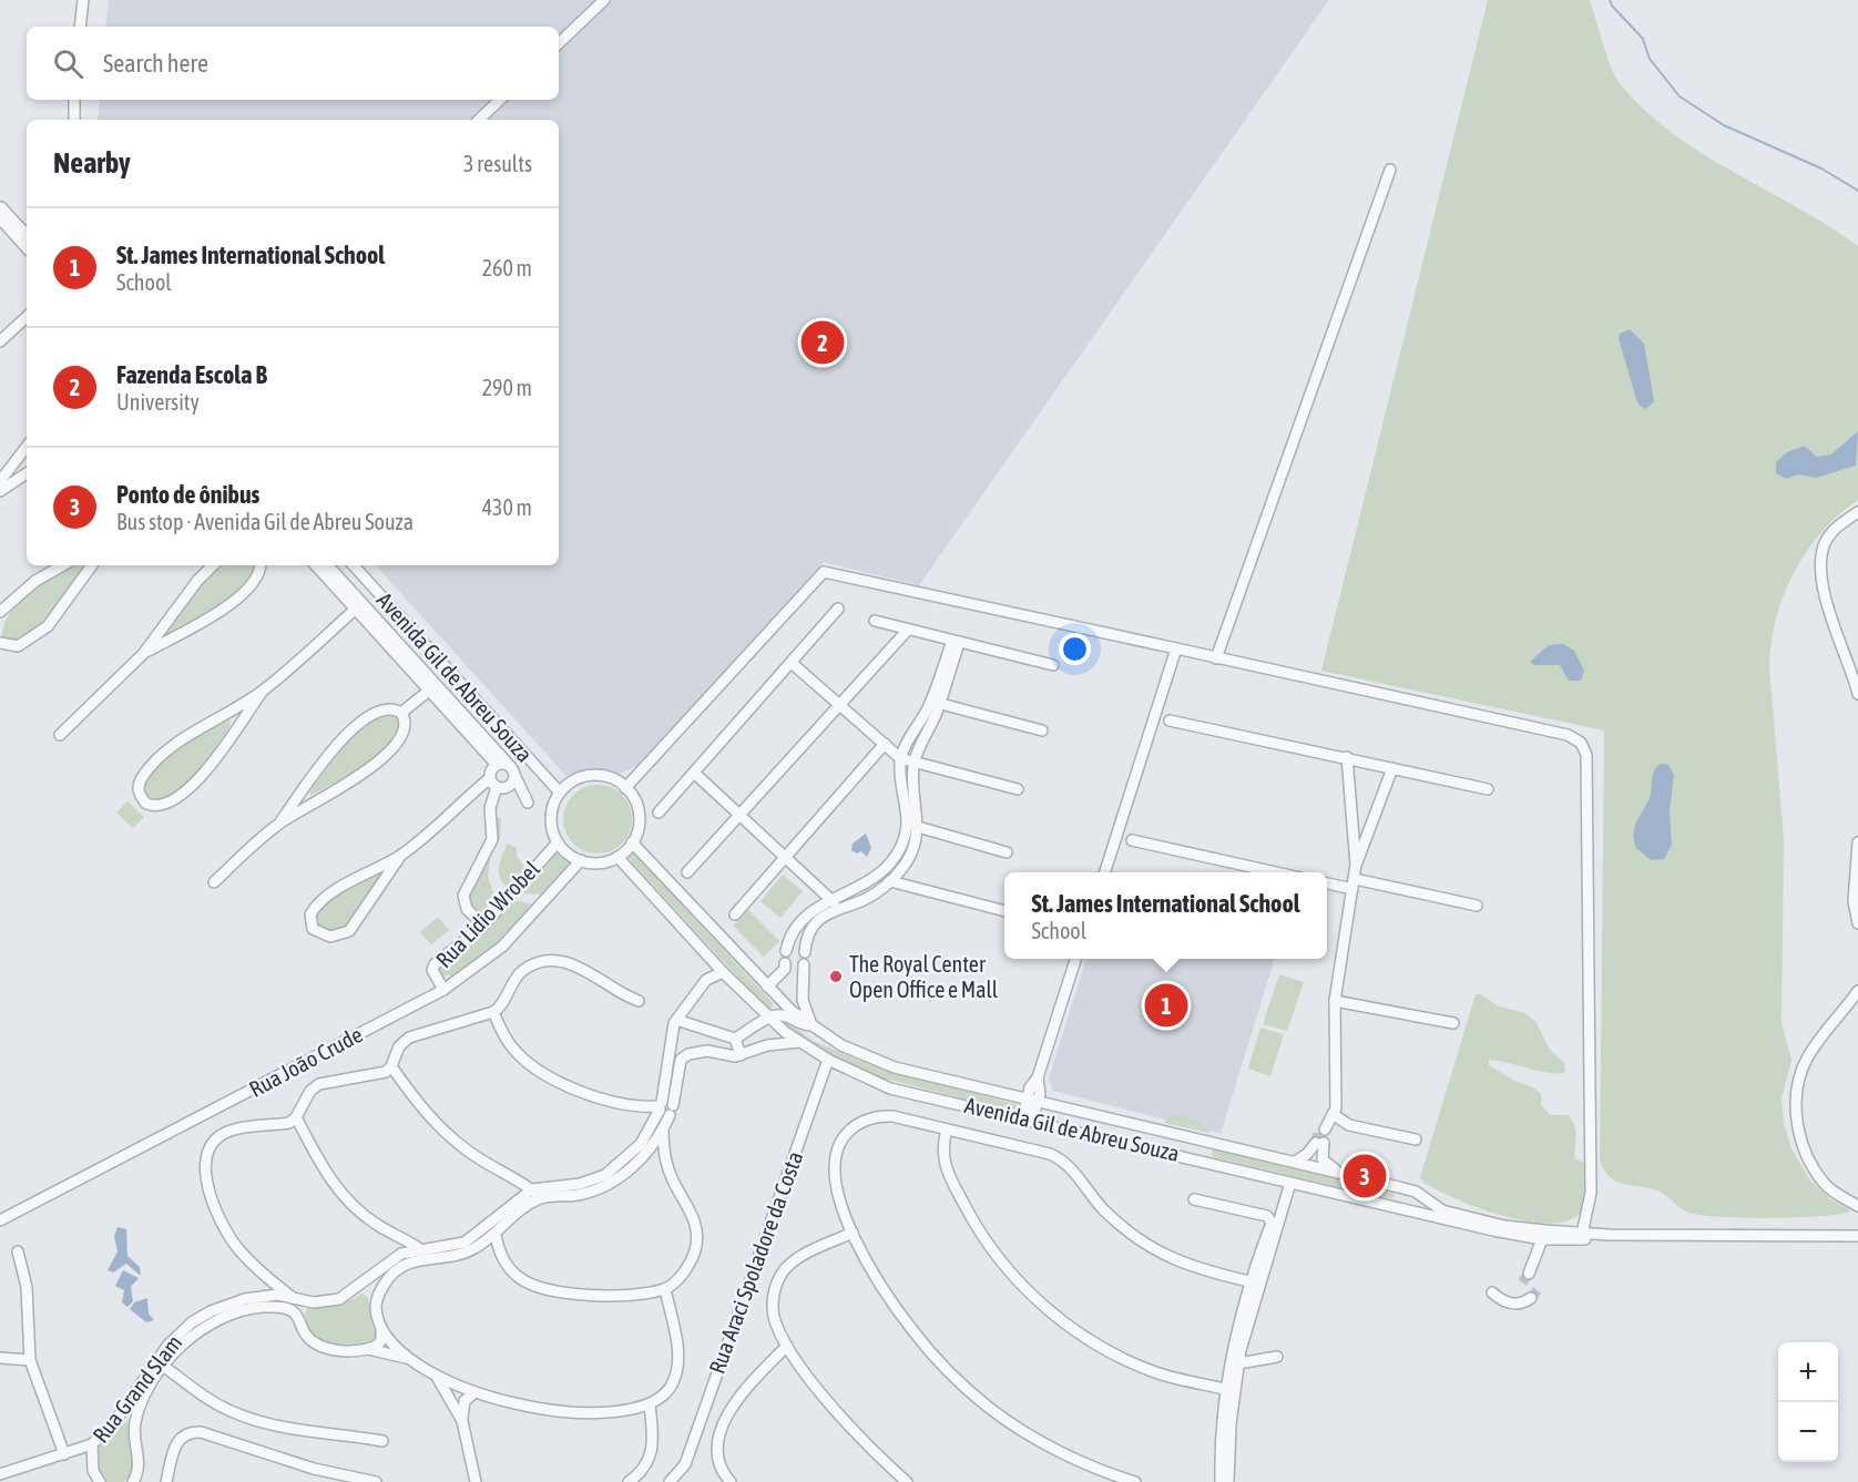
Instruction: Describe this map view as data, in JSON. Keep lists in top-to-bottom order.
{
  "streets": {
    "street": [
      "Avenida Gil de Abreu Souza",
      "Rua Lídio Wrobel",
      "Rua João Crude",
      "Rua Araci Spoladore da Costa",
      "Rua Grand Slam"
    ]
  },
  "crossings": [
    ["Avenida Gil de Abreu Souza", "Rua Lídio Wrobel"],
    ["Avenida Gil de Abreu Souza", "Rua João Crude"],
    ["Avenida Gil de Abreu Souza", "Rua Araci Spoladore da Costa"],
    ["Rua Lídio Wrobel", "Rua João Crude"]
  ],
  "places": ["The Royal Center Open Office e Mall"],
  "page": {
    "search": "Search here",
    "heading": ["Nearby", "3 results"],
    "list": [
      {
        "mark": "1",
        "name": "St. James International School",
        "note": "School",
        "value": "260 m"
      },
      {
        "mark": "2",
        "name": "Fazenda Escola B",
        "note": "University",
        "value": "290 m"
      },
      {
        "mark": "3",
        "name": "Ponto de ônibus",
        "note": "Bus stop · Avenida Gil de Abreu Souza",
        "value": "430 m"
      }
    ],
    "pins": ["2", "1", "3"],
    "popup": ["St. James International School", "School"],
    "map_buttons": ["+", "−"]
  }
}
